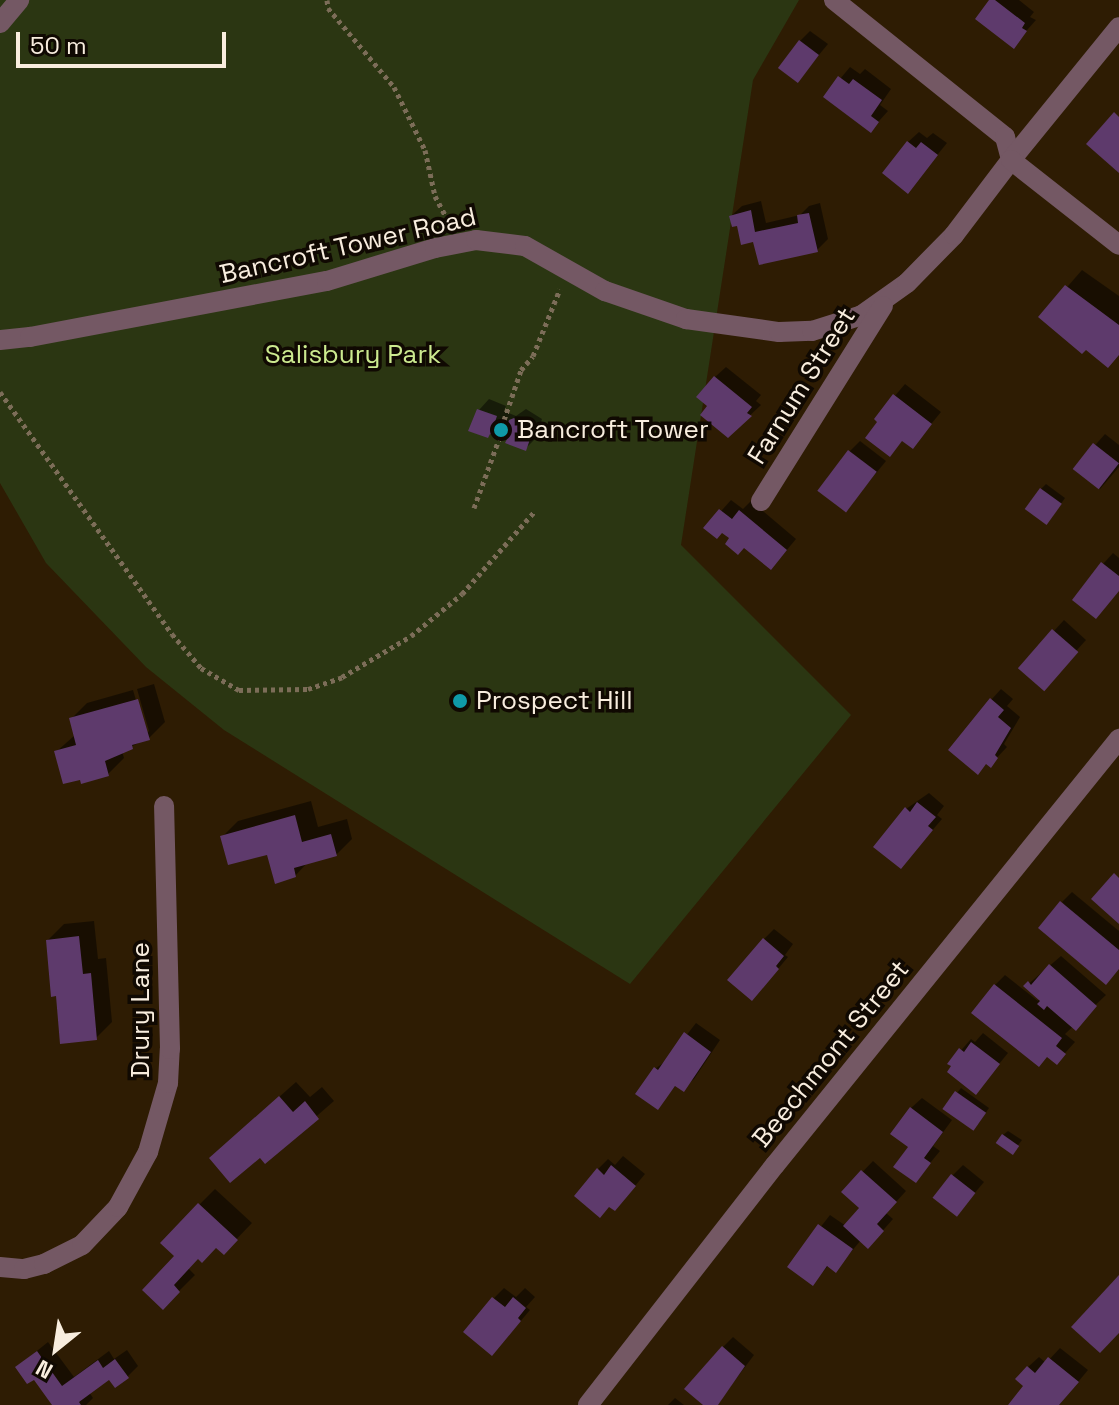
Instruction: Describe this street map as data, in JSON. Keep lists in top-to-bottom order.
{
  "streets": {
    "street": [
      "Bancroft Tower Road",
      "Farnum Street",
      "Drury Lane",
      "Beechmont Street"
    ]
  },
  "crossings": [
    ["Bancroft Tower Road", "Farnum Street"]
  ],
  "parks": ["Salisbury Park"],
  "places": ["Bancroft Tower", "Prospect Hill"],
  "scale_bar": "50 m",
  "north": "bottom left"
}
